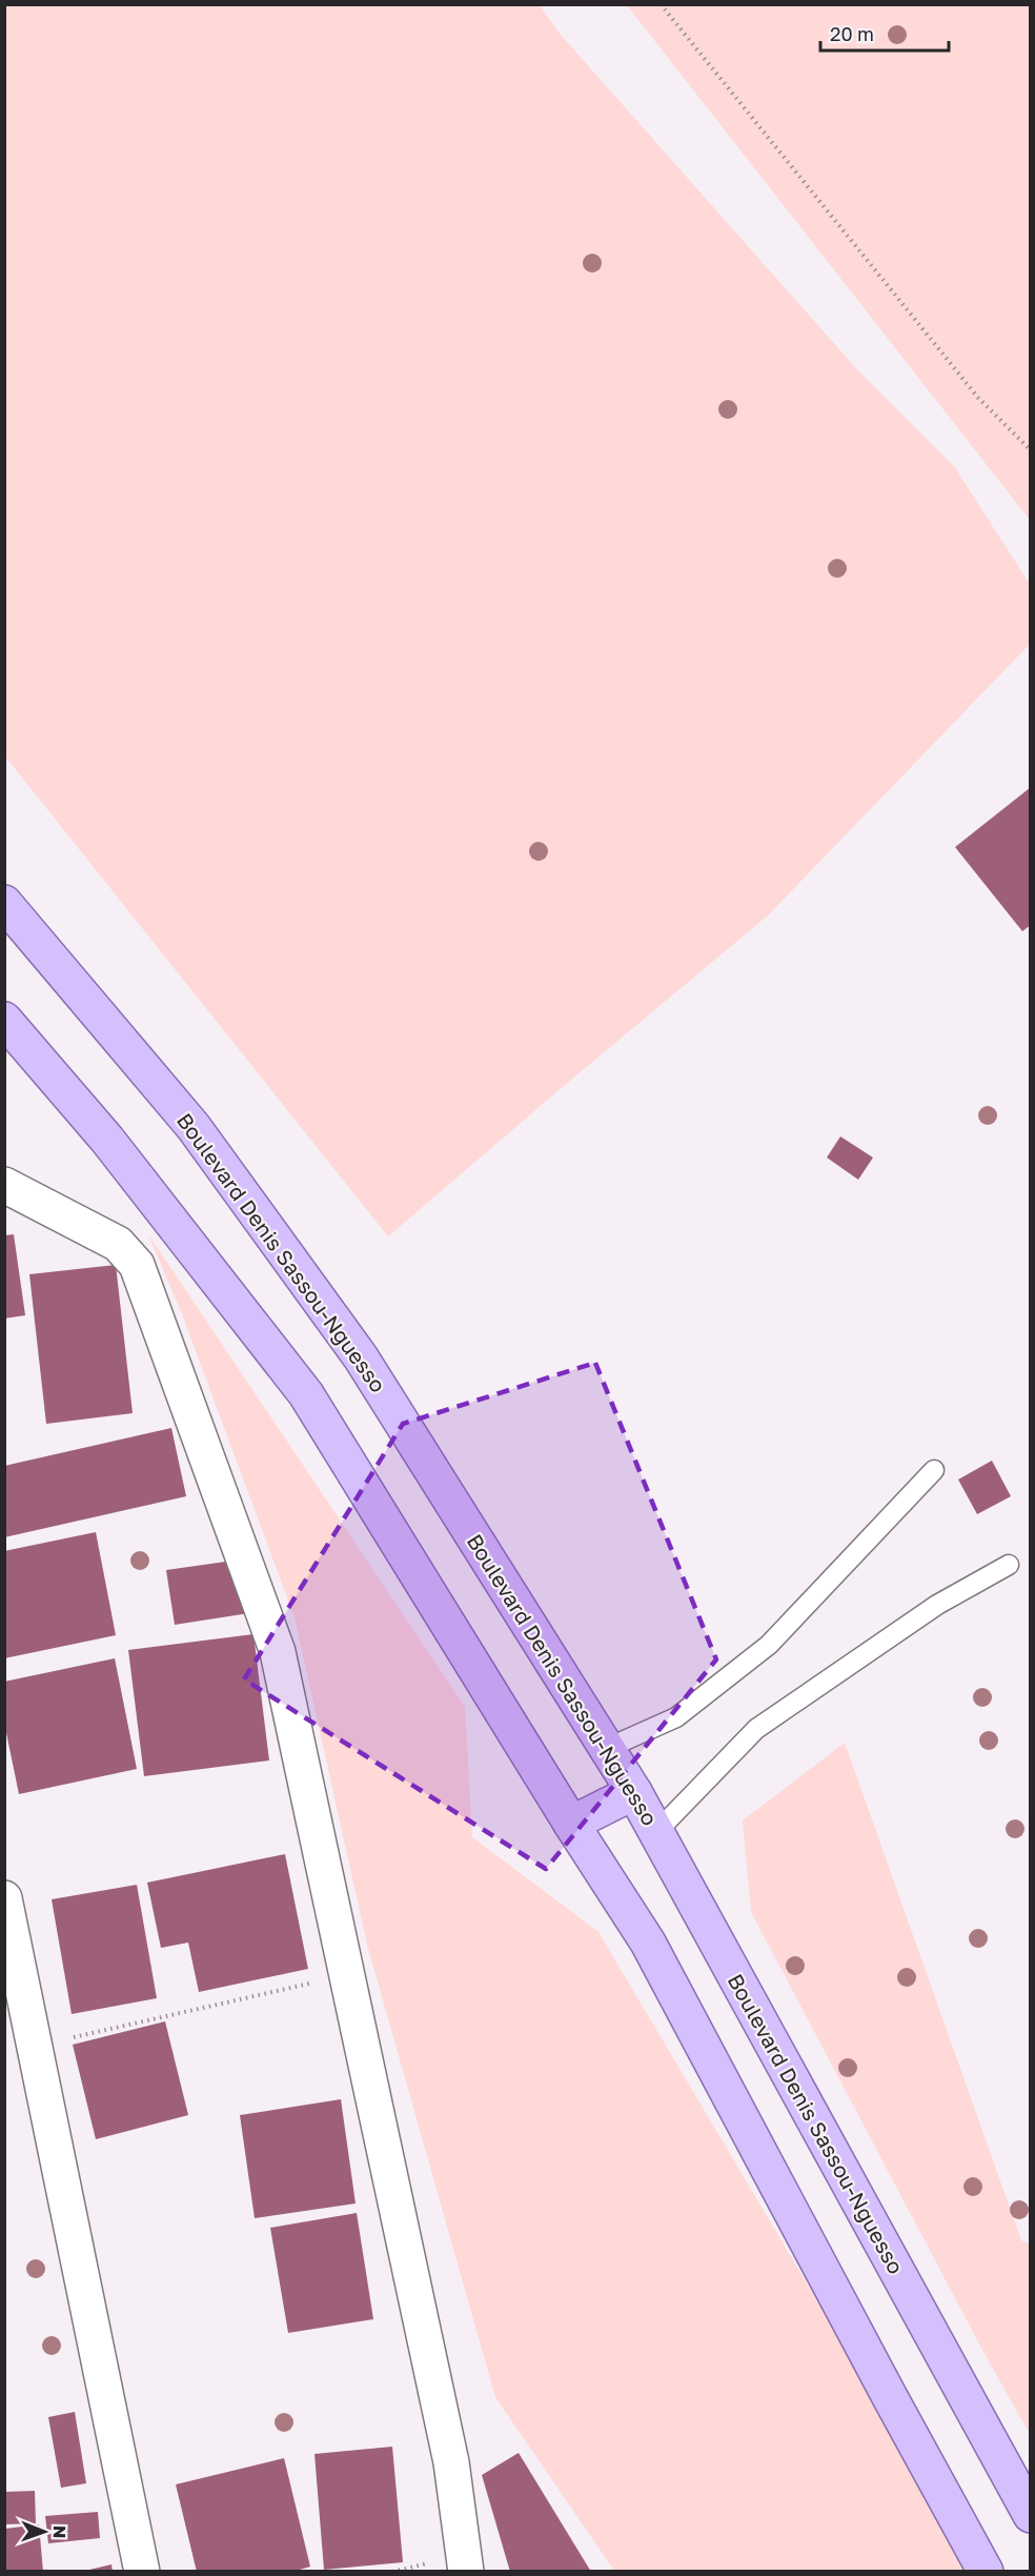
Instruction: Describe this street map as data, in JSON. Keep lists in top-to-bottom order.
{
  "streets": {
    "main road": ["Boulevard Denis Sassou-Nguesso"]
  },
  "scale_bar": "20 m",
  "north": "right"
}
